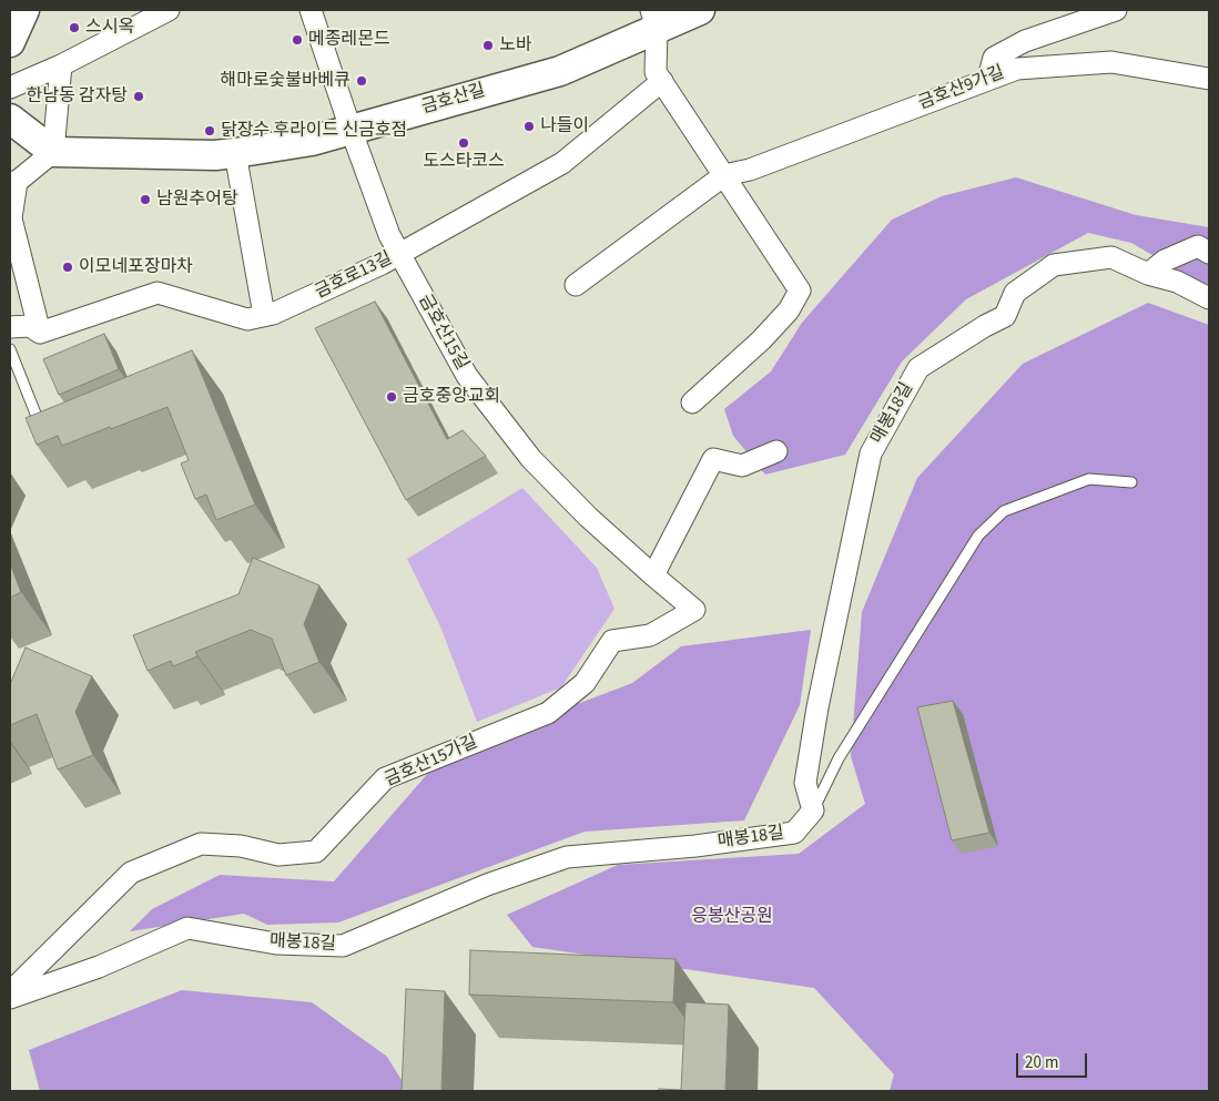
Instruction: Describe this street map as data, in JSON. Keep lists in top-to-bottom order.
{
  "streets": {
    "street": [
      "금호산9가길",
      "금호산길",
      "금호로13길",
      "금호산15길",
      "매봉18길",
      "금호산15가길"
    ]
  },
  "crossings": [
    ["금호산길", "금호산15길"],
    ["금호로13길", "금호산15길"],
    ["금호산15길", "금호산15가길"]
  ],
  "parks": ["응봉산공원"],
  "places": [
    "스시옥",
    "메종레몬드",
    "노바",
    "해마로숯불바베큐",
    "한남동 감자탕",
    "나들이",
    "닭장수 후라이드 신금호점",
    "도스타코스",
    "남원추어탕",
    "이모네포장마차",
    "금호중앙교회"
  ],
  "scale_bar": "20 m"
}
